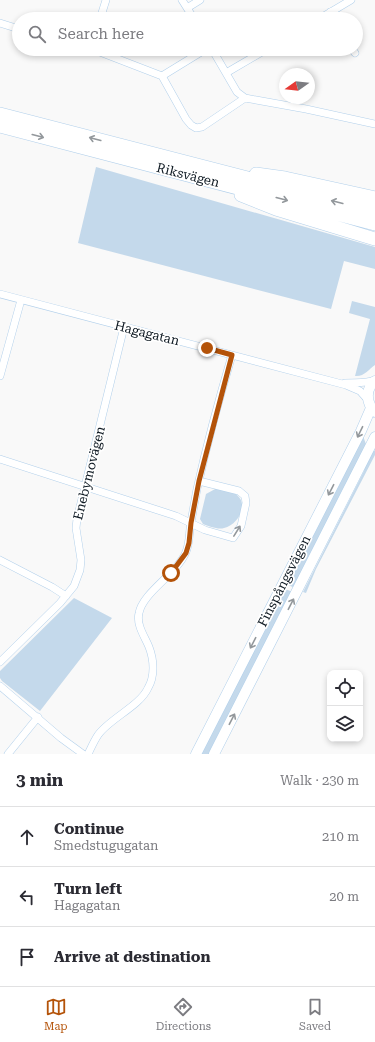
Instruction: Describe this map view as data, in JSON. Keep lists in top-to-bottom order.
{
  "streets": {
    "highway": ["Riksvägen"],
    "main road": ["Finspångsvägen"],
    "street": ["Hagagatan", "Enebymovägen"]
  },
  "crossings": [
    ["Hagagatan", "Enebymovägen"],
    ["Hagagatan", "Finspångsvägen"]
  ],
  "north": "left",
  "page": {
    "search": "Search here",
    "heading": ["3 min", "Walk · 230 m"],
    "list": [
      ["Continue", "Smedstugugatan", "210 m"],
      ["Turn left", "Hagagatan", "20 m"],
      "Arrive at destination"
    ],
    "nav": ["Map", "Directions", "Saved"]
  }
}
